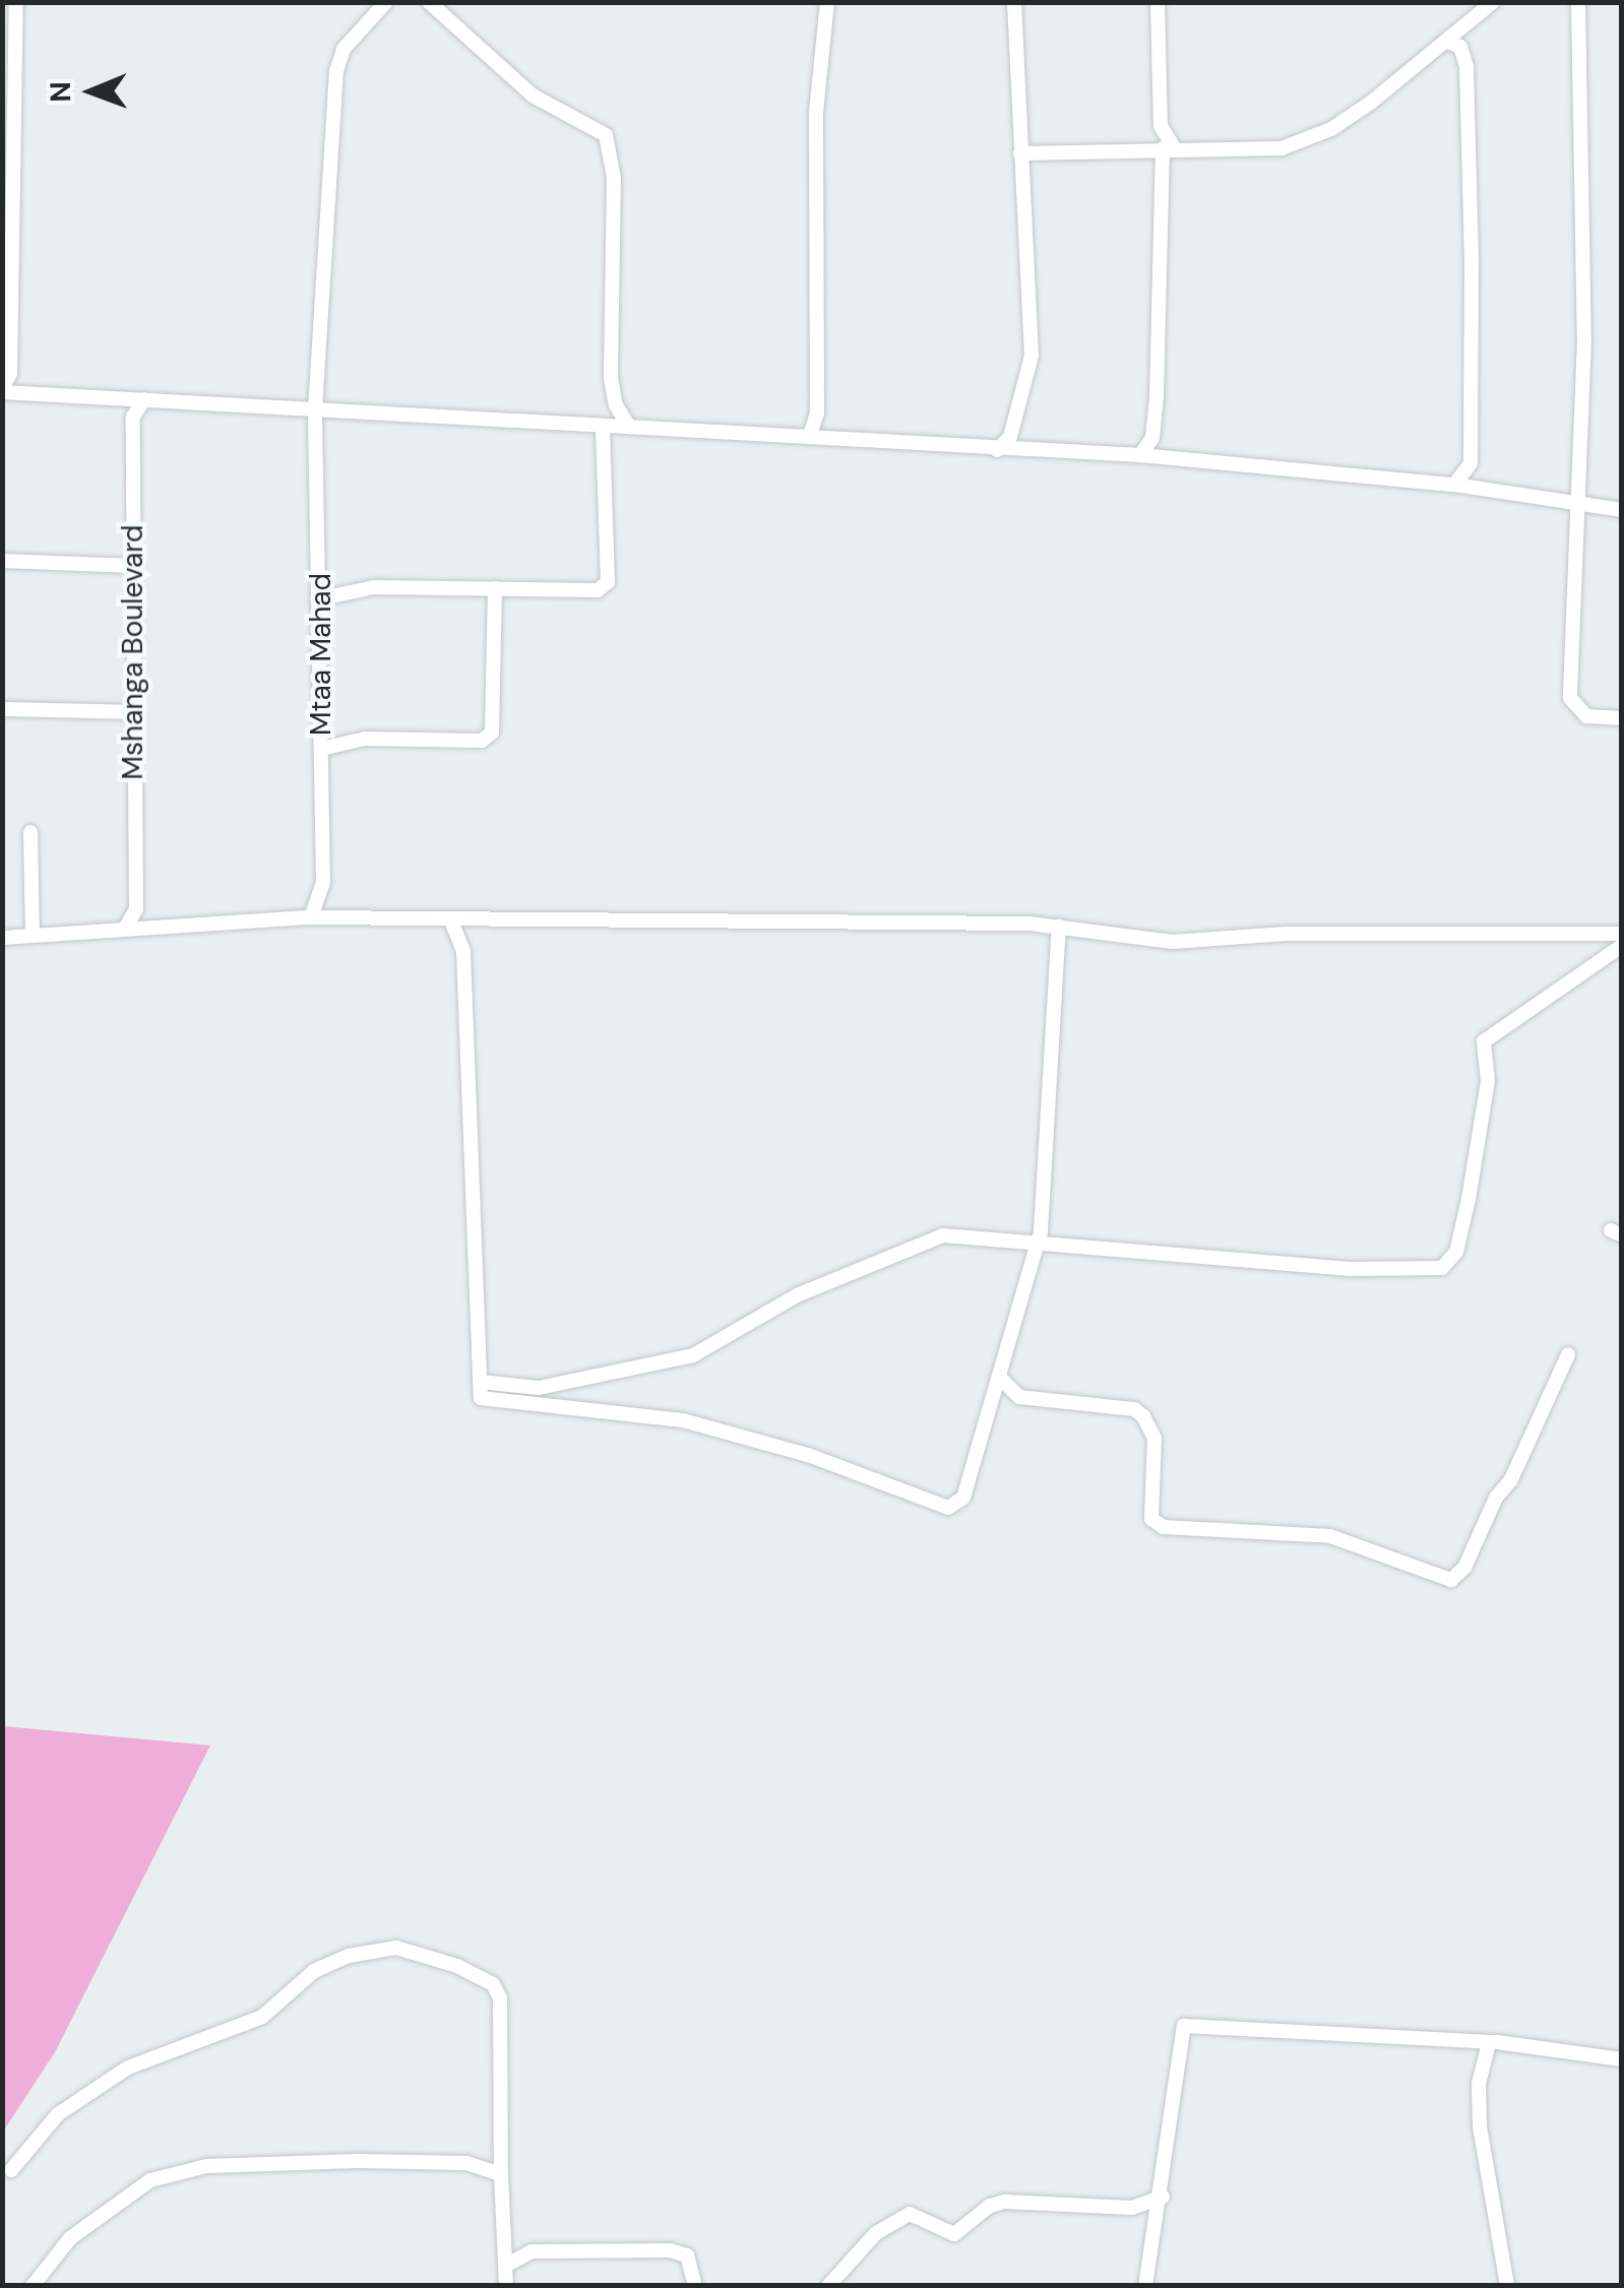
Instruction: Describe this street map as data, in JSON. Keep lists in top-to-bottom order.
{
  "streets": {
    "street": ["Mshanga Boulevard", "Mtaa Mahad"]
  },
  "north": "left"
}
